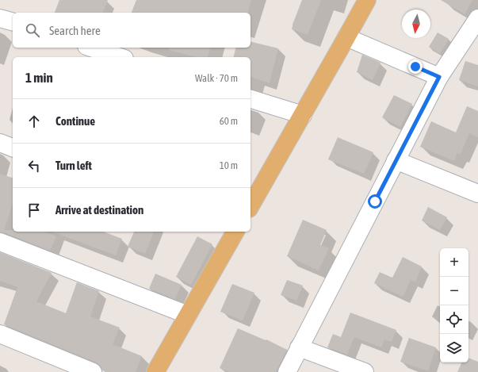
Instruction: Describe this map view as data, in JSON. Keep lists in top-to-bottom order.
{
  "north": "bottom",
  "page": {
    "search": "Search here",
    "heading": ["1 min", "Walk · 70 m"],
    "list": [
      ["Continue", "60 m"],
      ["Turn left", "10 m"],
      "Arrive at destination"
    ],
    "map_buttons": ["+", "−"]
  }
}
